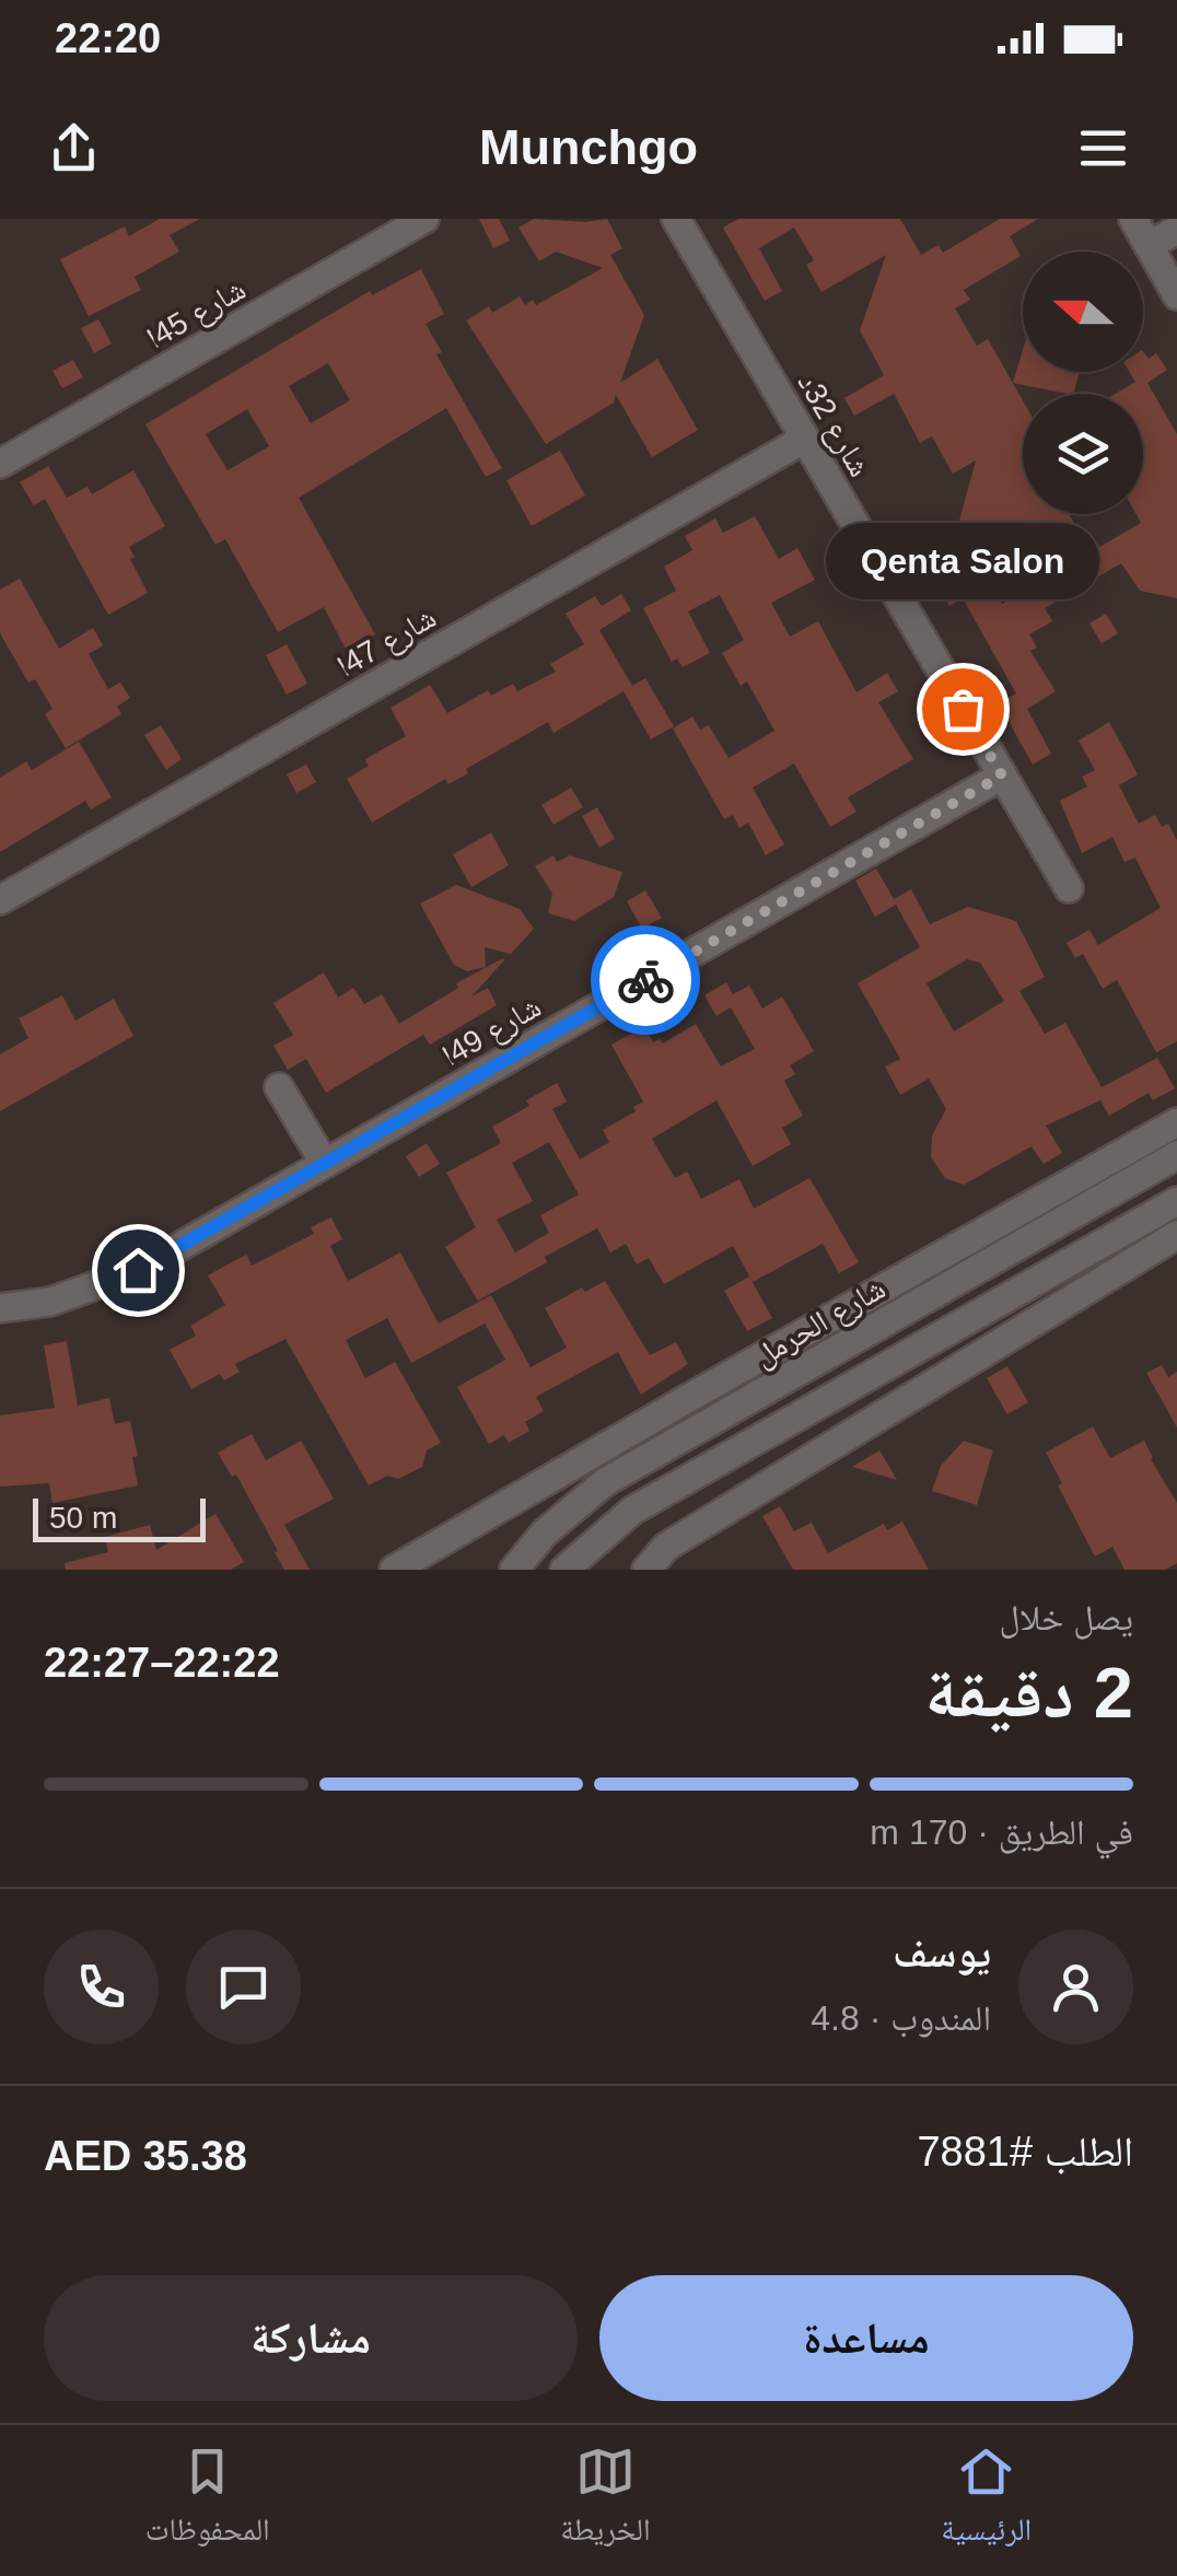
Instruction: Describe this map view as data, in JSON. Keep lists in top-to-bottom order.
{
  "streets": {
    "street": [
      "شارع 45ا",
      "شارع 32د",
      "شارع 47ا",
      "شارع 49ا",
      "شارع الحرمل"
    ]
  },
  "crossings": [
    ["شارع 32د", "شارع 47ا"],
    ["شارع 32د", "شارع 49ا"]
  ],
  "places": ["Qenta Salon"],
  "scale_bar": "50 m",
  "north": "left",
  "page": {
    "status": "22:20",
    "header": "Munchgo",
    "bubble": "Qenta Salon",
    "scale": "50 m",
    "heading": ["2 دقيقة", "يصل خلال", "22:22–22:27"],
    "panel": [
      "يوسف",
      "المندوب · 4.8",
      "الطلب #7881",
      "AED 35.38"
    ],
    "bar": "في الطريق · 170 m",
    "buttons": ["مساعدة", "مشاركة"],
    "tabs": ["الرئيسية", "الخريطة", "المحفوظات"]
  }
}
